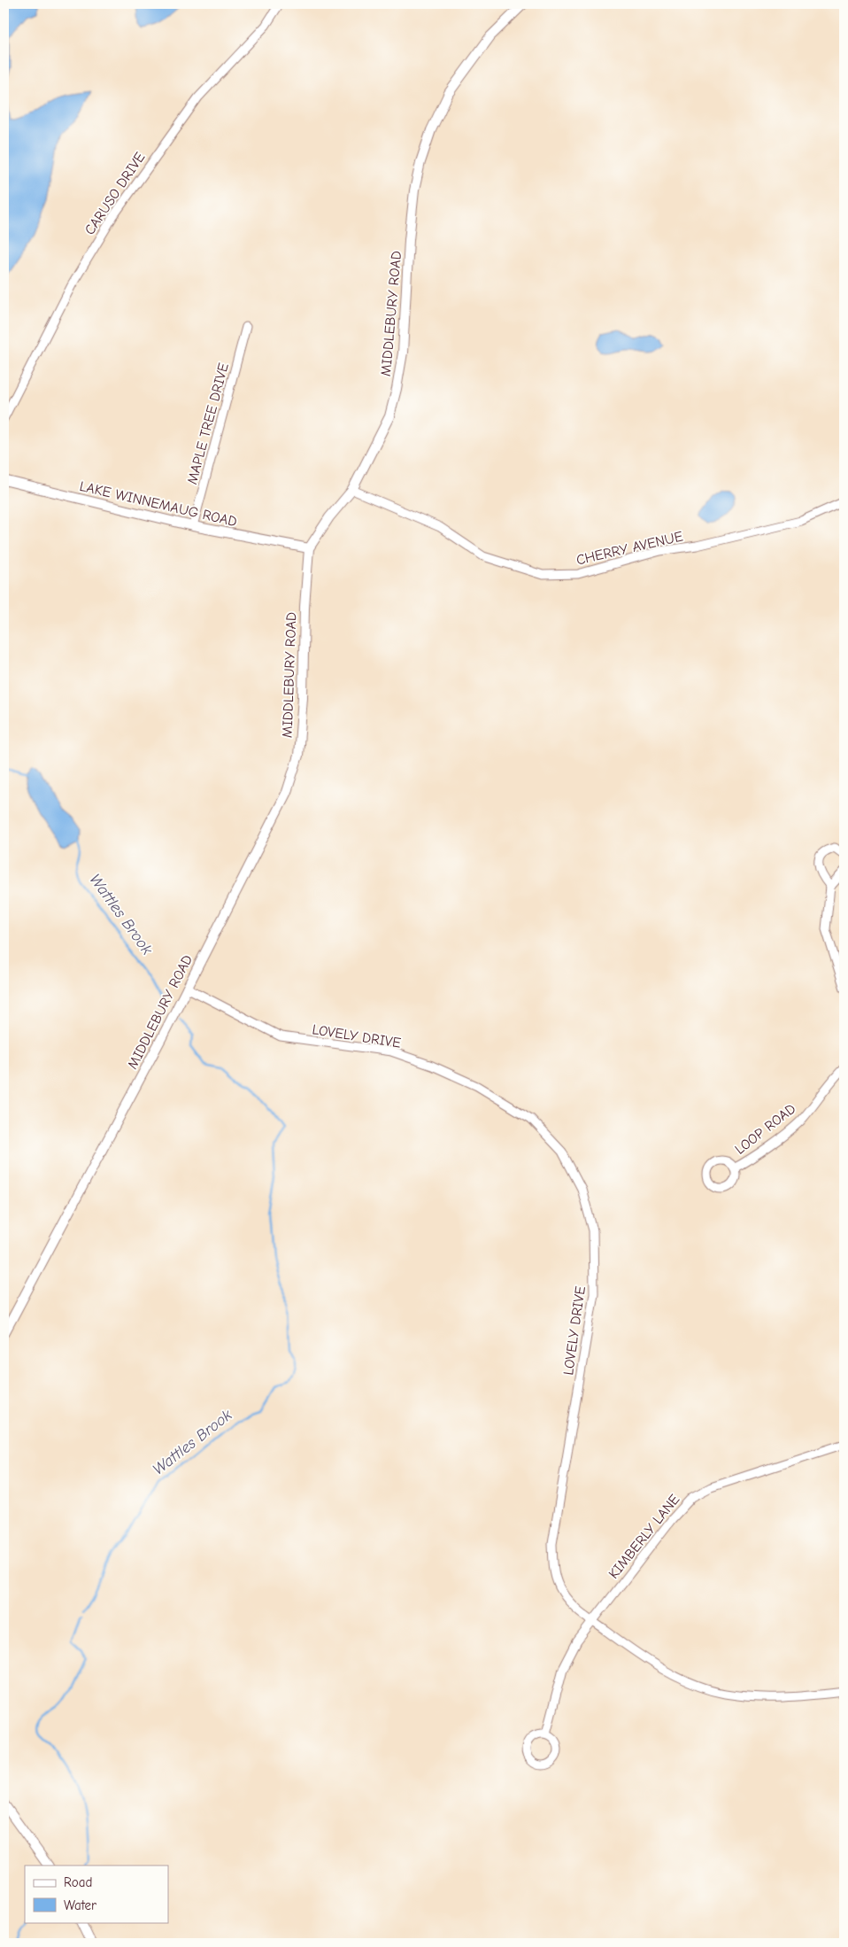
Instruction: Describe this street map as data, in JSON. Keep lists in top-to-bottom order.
{
  "streets": {
    "street": [
      "CARUSO DRIVE",
      "MIDDLEBURY ROAD",
      "MAPLE TREE DRIVE",
      "LAKE WINNEMAUG ROAD",
      "CHERRY AVENUE",
      "LOVELY DRIVE",
      "LOOP ROAD",
      "KIMBERLY LANE"
    ]
  },
  "crossings": [
    ["MIDDLEBURY ROAD", "LAKE WINNEMAUG ROAD"],
    ["MIDDLEBURY ROAD", "CHERRY AVENUE"],
    ["MIDDLEBURY ROAD", "LOVELY DRIVE"],
    ["MAPLE TREE DRIVE", "LAKE WINNEMAUG ROAD"],
    ["LOVELY DRIVE", "KIMBERLY LANE"]
  ],
  "water": ["Wattles Brook"],
  "legend": ["Road", "Water"]
}
